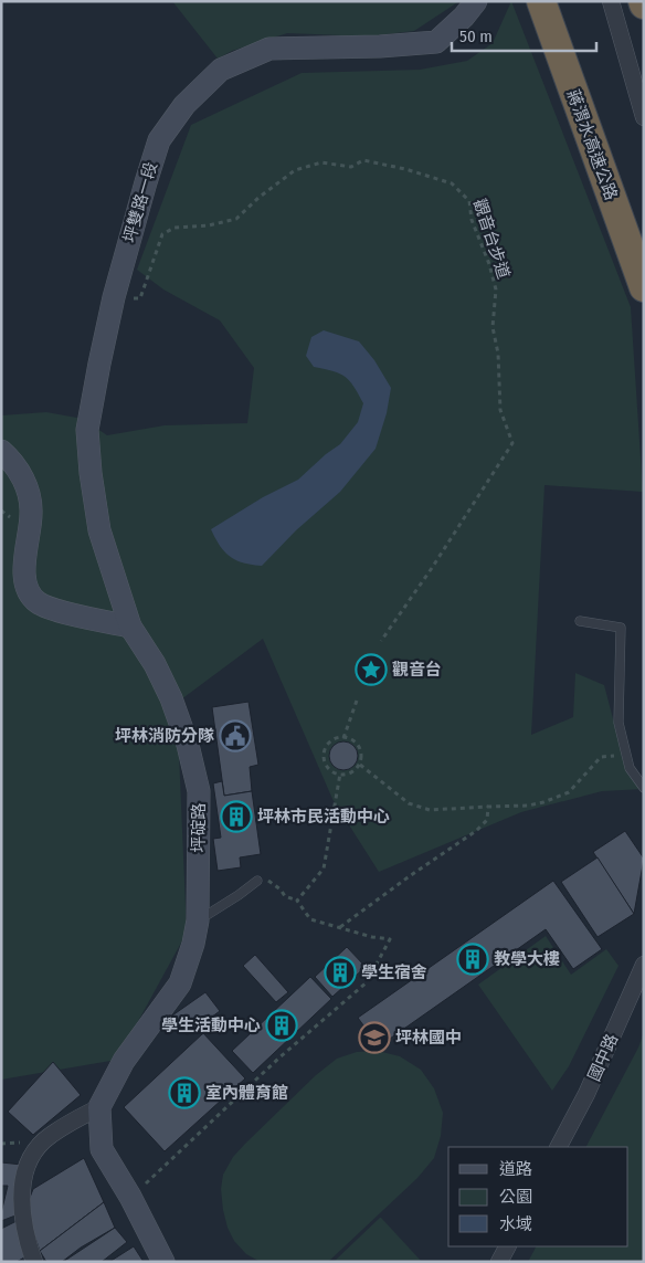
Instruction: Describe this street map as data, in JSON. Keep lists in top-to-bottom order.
{
  "streets": {
    "highway": ["蔣渭水高速公路"],
    "main road": ["坪雙路一段", "坪碇路"],
    "street": ["國中路"],
    "path": ["觀音台步道"]
  },
  "crossings": [
    ["坪雙路一段", "觀音台步道"],
    ["坪雙路一段", "坪碇路"]
  ],
  "places": {
    "place": ["觀音台"],
    "public building": ["坪林消防分隊"],
    "building": [
      "坪林市民活動中心",
      "教學大樓",
      "學生宿舍",
      "學生活動中心",
      "室內體育館"
    ],
    "school or university": ["坪林國中"]
  },
  "legend": ["道路", "公園", "水域"],
  "scale_bar": "50 m"
}
